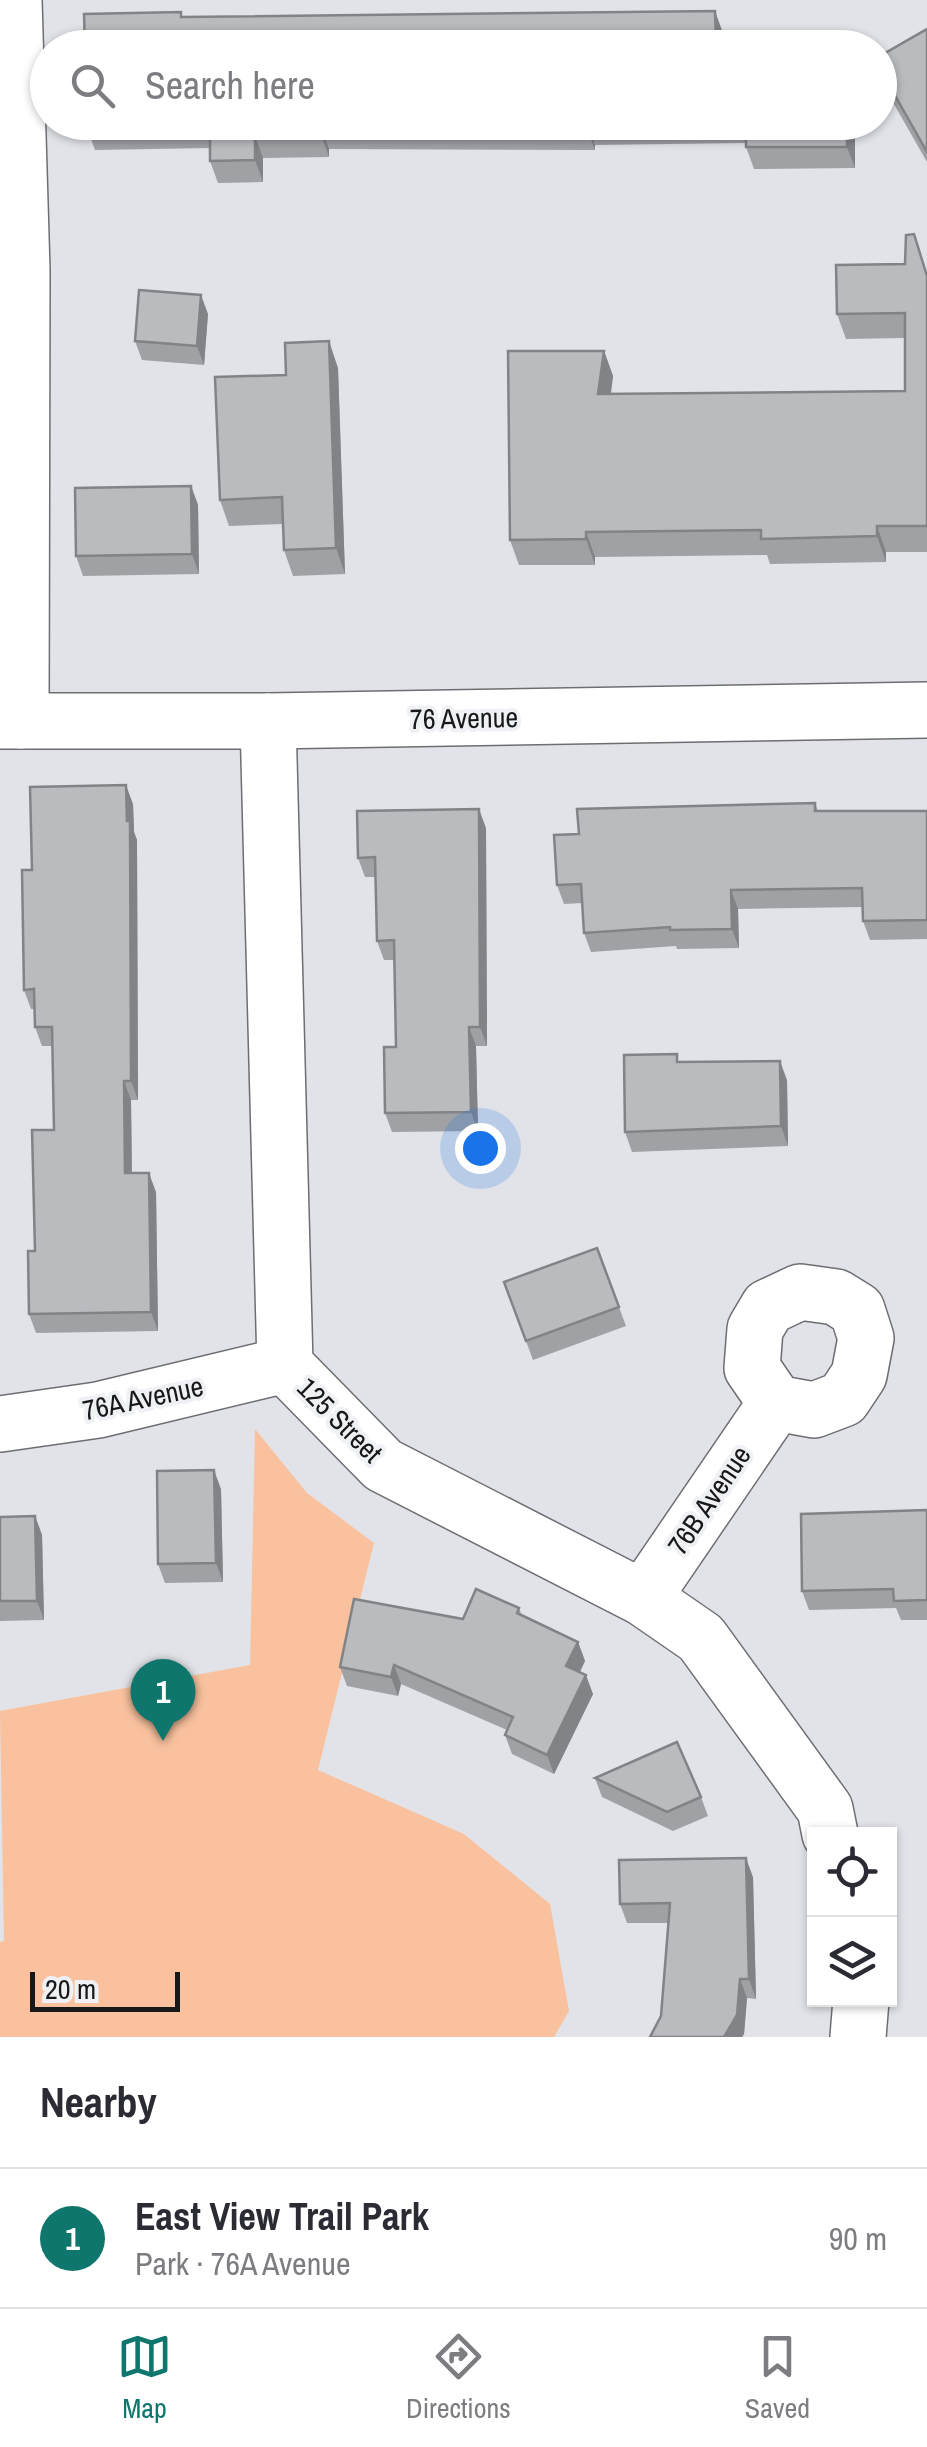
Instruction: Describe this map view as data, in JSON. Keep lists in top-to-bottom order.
{
  "streets": {
    "street": [
      "76 Avenue",
      "76A Avenue",
      "125 Street",
      "76B Avenue"
    ]
  },
  "crossings": [
    ["76 Avenue", "125 Street"],
    ["76A Avenue", "125 Street"],
    ["125 Street", "76B Avenue"]
  ],
  "scale_bar": "20 m",
  "page": {
    "search": "Search here",
    "pins": "1",
    "scale": "20 m",
    "heading": "Nearby",
    "list": [
      {
        "mark": "1",
        "name": "East View Trail Park",
        "note": "Park · 76A Avenue",
        "value": "90 m"
      }
    ],
    "nav": ["Map", "Directions", "Saved"]
  }
}
